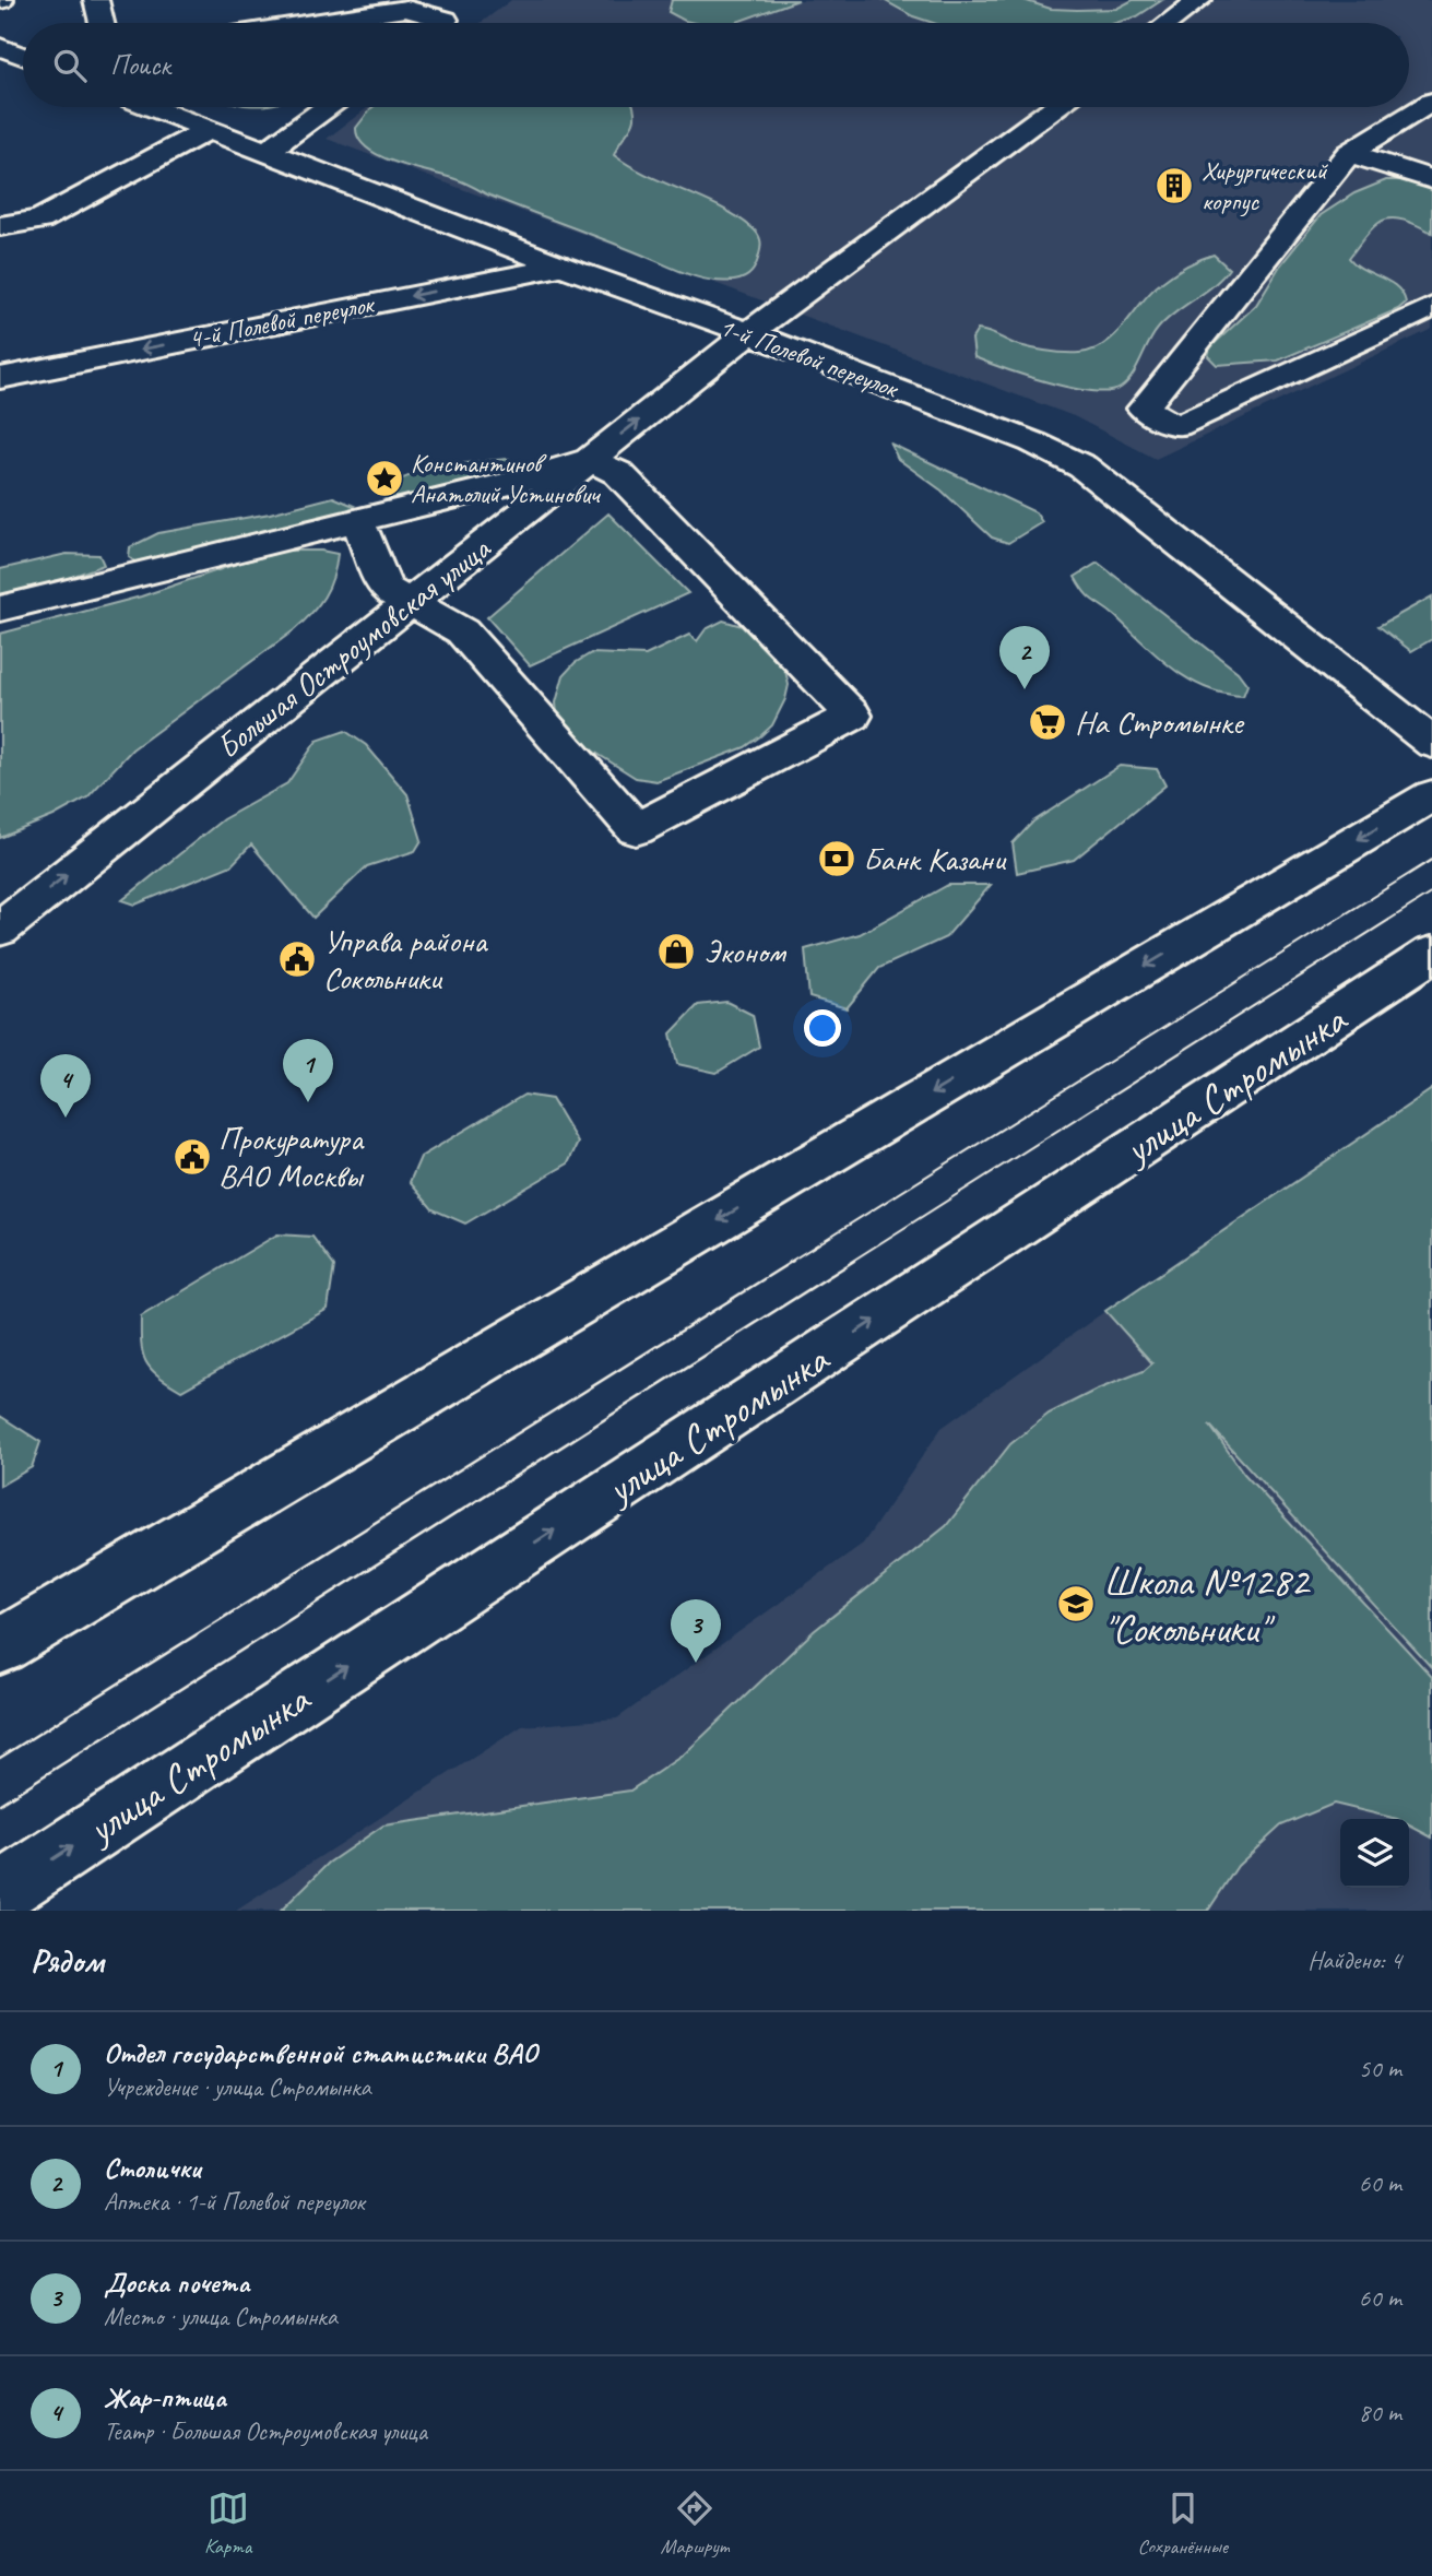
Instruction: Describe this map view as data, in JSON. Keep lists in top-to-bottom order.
{
  "streets": {
    "street": [
      "4-й Полевой переулок",
      "1-й Полевой переулок",
      "Большая Остроумовская улица",
      "улица Стромынка"
    ]
  },
  "crossings": [
    ["4-й Полевой переулок", "1-й Полевой переулок"],
    ["1-й Полевой переулок", "Большая Остроумовская улица"]
  ],
  "places": {
    "building": ["Хирургический корпус"],
    "place": ["Константинов Анатолий Устинович"],
    "supermarket": ["На Стромынке"],
    "bank": ["Банк Казани"],
    "shop": ["Эконом"],
    "public building": ["Управа района Сокольники", "Прокуратура ВАО Москвы"],
    "school or university": ["Школа №1282 \"Сокольники\""]
  },
  "page": {
    "search": "Поиск",
    "pins": [
      "2",
      "1",
      "4",
      "3"
    ],
    "heading": ["Рядом", "Найдено: 4"],
    "list": [
      {
        "mark": "1",
        "name": "Отдел государственной статистики ВАО",
        "note": "Учреждение · улица Стромынка",
        "value": "50 m"
      },
      {
        "mark": "2",
        "name": "Столички",
        "note": "Аптека · 1-й Полевой переулок",
        "value": "60 m"
      },
      {
        "mark": "3",
        "name": "Доска почета",
        "note": "Место · улица Стромынка",
        "value": "60 m"
      },
      {
        "mark": "4",
        "name": "Жар-птица",
        "note": "Театр · Большая Остроумовская улица",
        "value": "80 m"
      }
    ],
    "nav": ["Карта", "Маршрут", "Сохранённые"]
  }
}
